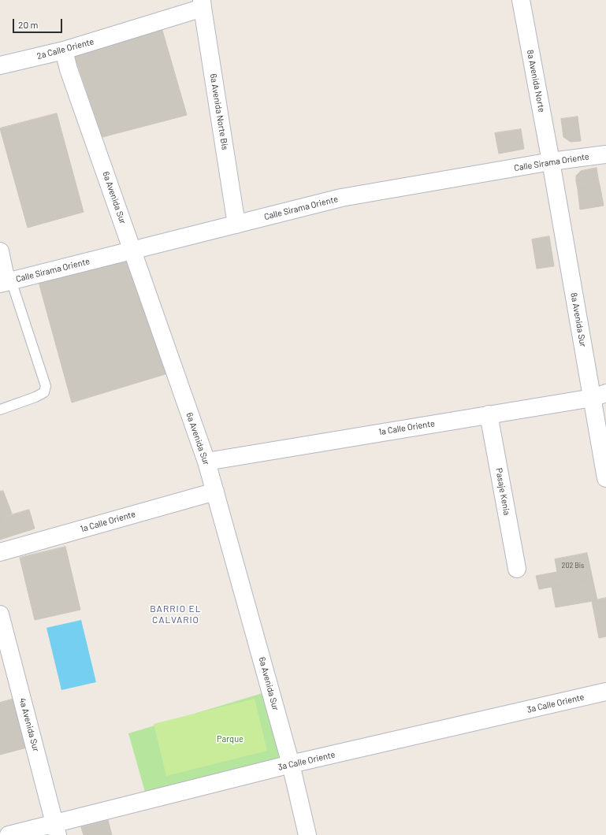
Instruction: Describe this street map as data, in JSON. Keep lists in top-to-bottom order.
{
  "streets": {
    "street": [
      "2a Calle Oriente",
      "8a Avenida Norte",
      "6a Avenida Norte Bis",
      "Calle Sirama Oriente",
      "6a Avenida Sur",
      "8a Avenida Sur",
      "1a Calle Oriente",
      "Pasaje Kenia",
      "3a Calle Oriente",
      "4a Avenida Sur"
    ]
  },
  "crossings": [
    ["2a Calle Oriente", "6a Avenida Norte Bis"],
    ["2a Calle Oriente", "6a Avenida Sur"],
    ["8a Avenida Norte", "Calle Sirama Oriente"],
    ["8a Avenida Norte", "8a Avenida Sur"],
    ["6a Avenida Norte Bis", "Calle Sirama Oriente"],
    ["Calle Sirama Oriente", "6a Avenida Sur"],
    ["Calle Sirama Oriente", "8a Avenida Sur"],
    ["6a Avenida Sur", "1a Calle Oriente"],
    ["6a Avenida Sur", "3a Calle Oriente"],
    ["8a Avenida Sur", "1a Calle Oriente"],
    ["1a Calle Oriente", "Pasaje Kenia"],
    ["3a Calle Oriente", "4a Avenida Sur"]
  ],
  "districts": ["BARRIO EL CALVARIO"],
  "parks": ["Parque"],
  "house_numbers": ["202 Bis"],
  "scale_bar": "20 m"
}
